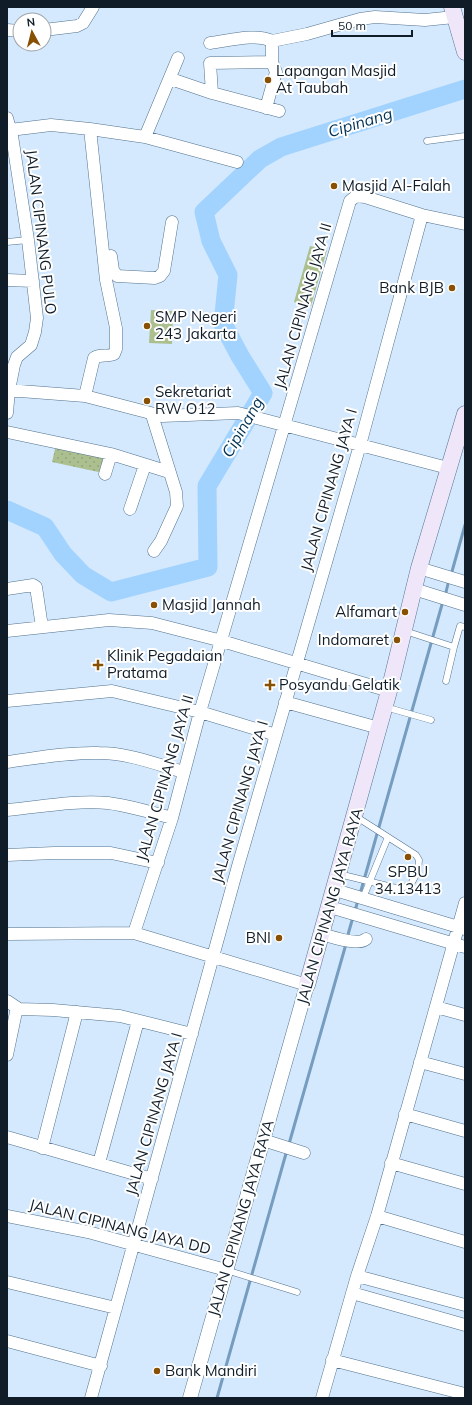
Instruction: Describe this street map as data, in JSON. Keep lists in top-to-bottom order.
{
  "streets": {
    "main road": ["JALAN CIPINANG JAYA RAYA"],
    "street": [
      "JALAN CIPINANG PULO",
      "JALAN CIPINANG JAYA II",
      "JALAN CIPINANG JAYA I",
      "JALAN CIPINANG JAYA DD"
    ]
  },
  "crossings": [
    ["JALAN CIPINANG JAYA II", "JALAN CIPINANG JAYA I"],
    ["JALAN CIPINANG JAYA I", "JALAN CIPINANG JAYA DD"],
    ["JALAN CIPINANG JAYA RAYA", "JALAN CIPINANG JAYA DD"]
  ],
  "water": ["Cipinang"],
  "places": {
    "other": [
      "Lapangan Masjid At Taubah",
      "Masjid Al-Falah",
      "Bank BJB",
      "SMP Negeri 243 Jakarta",
      "Sekretariat RW O12",
      "Masjid Jannah",
      "Alfamart",
      "Indomaret",
      "SPBU 34.13413",
      "BNI",
      "Bank Mandiri"
    ],
    "health": ["Klinik Pegadaian Pratama", "Posyandu Gelatik"]
  },
  "scale_bar": "50 m",
  "north": "top"
}
